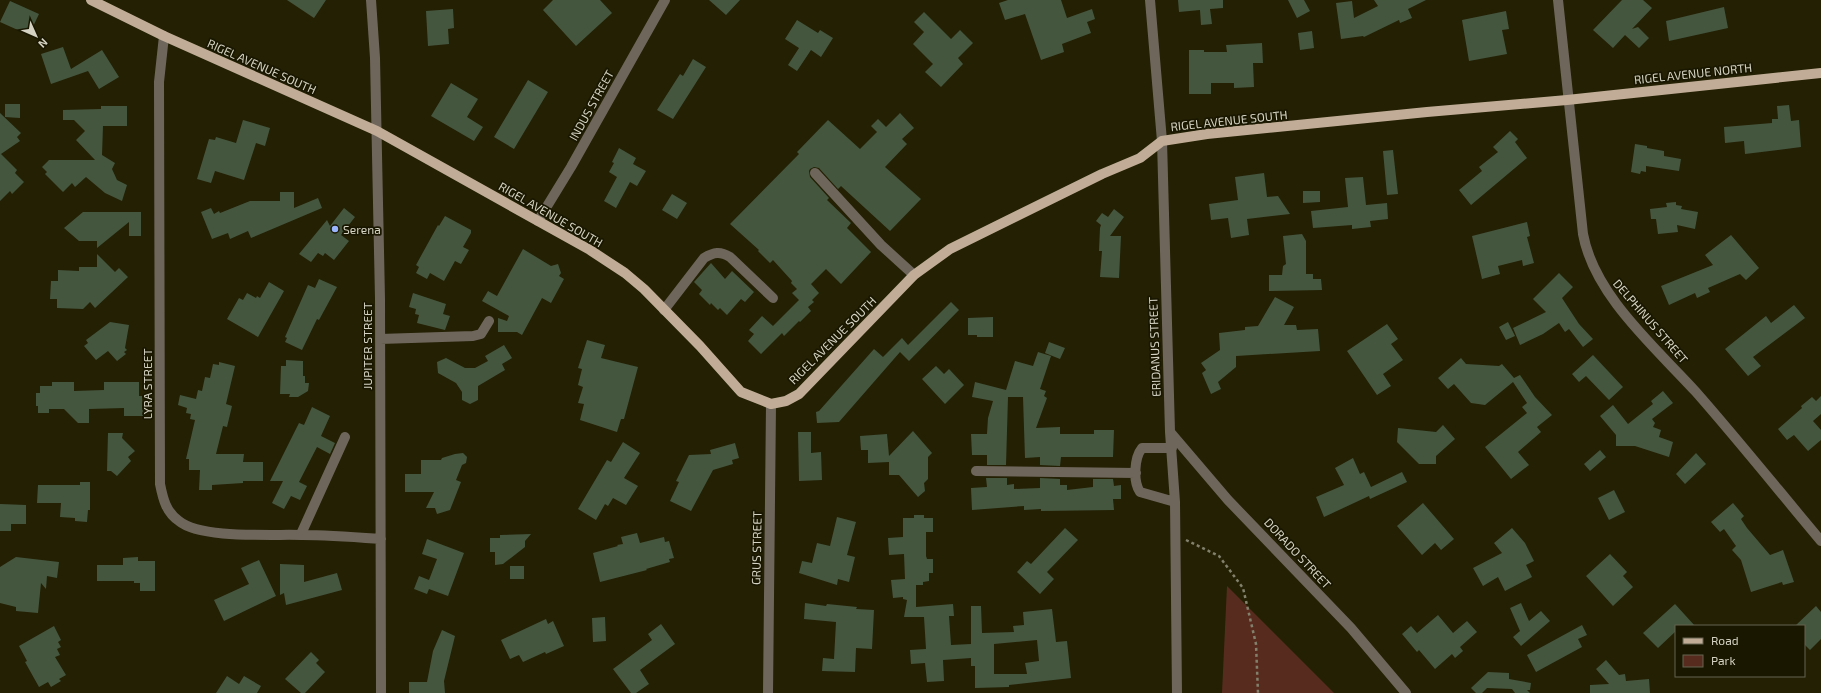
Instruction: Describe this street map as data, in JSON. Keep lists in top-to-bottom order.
{
  "streets": {
    "main road": ["RIGEL AVENUE SOUTH", "RIGEL AVENUE NORTH"],
    "street": [
      "INDUS STREET",
      "DELPHINUS STREET",
      "JUPITER STREET",
      "ERIDANUS STREET",
      "LYRA STREET",
      "GRUS STREET",
      "DORADO STREET"
    ]
  },
  "crossings": [
    ["RIGEL AVENUE SOUTH", "RIGEL AVENUE NORTH"],
    ["RIGEL AVENUE SOUTH", "INDUS STREET"],
    ["RIGEL AVENUE SOUTH", "DELPHINUS STREET"],
    ["RIGEL AVENUE SOUTH", "JUPITER STREET"],
    ["RIGEL AVENUE SOUTH", "ERIDANUS STREET"],
    ["RIGEL AVENUE SOUTH", "LYRA STREET"],
    ["RIGEL AVENUE SOUTH", "GRUS STREET"],
    ["RIGEL AVENUE NORTH", "DELPHINUS STREET"],
    ["JUPITER STREET", "LYRA STREET"],
    ["ERIDANUS STREET", "DORADO STREET"]
  ],
  "places": ["Serena"],
  "legend": ["Road", "Park"],
  "north": "bottom right"
}
